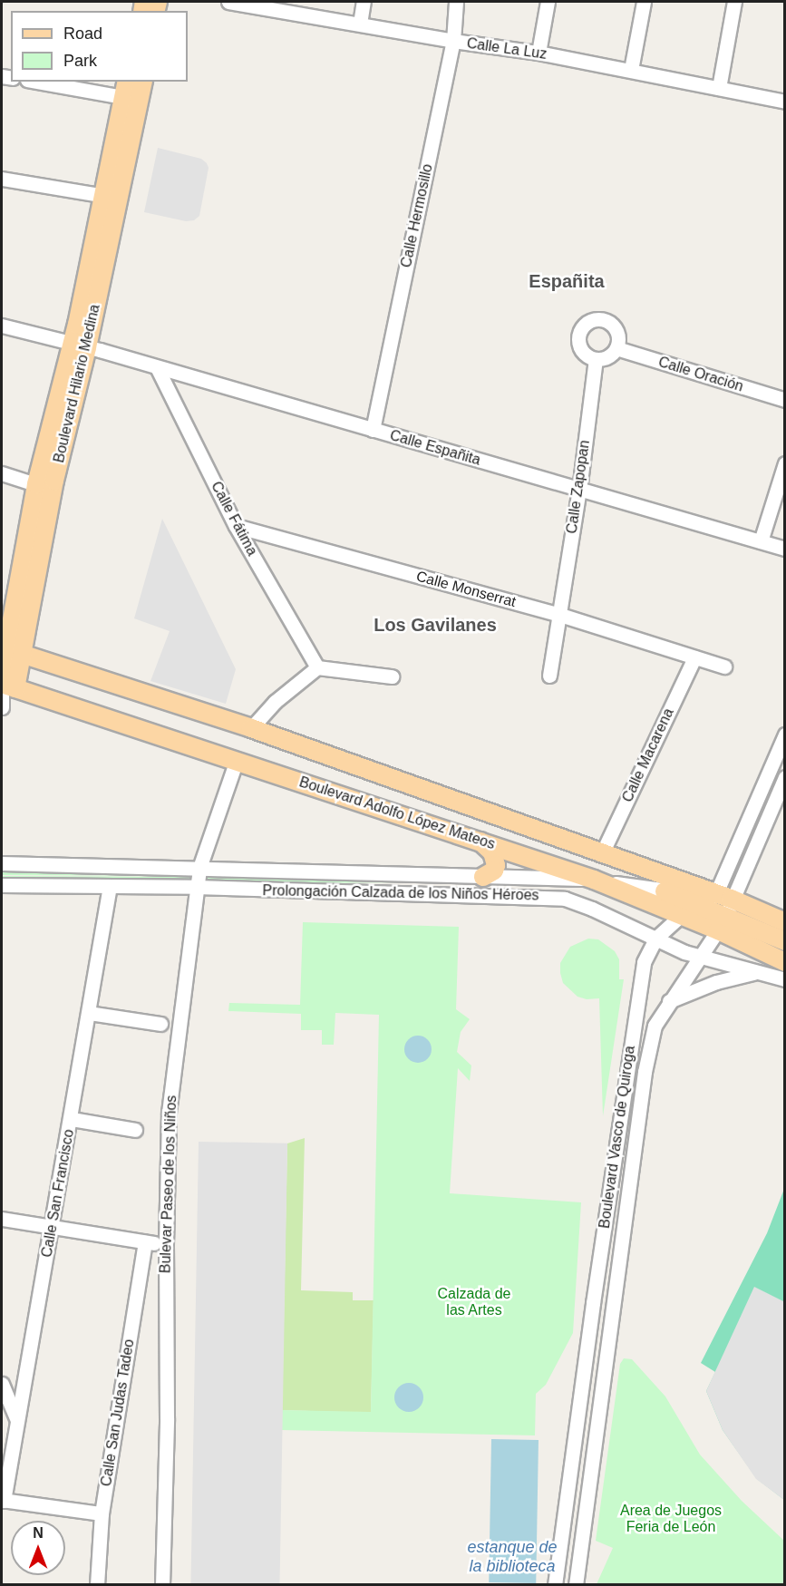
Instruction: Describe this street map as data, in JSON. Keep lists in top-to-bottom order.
{
  "streets": {
    "main road": ["Boulevard Hilario Medina", "Boulevard Adolfo López Mateos"],
    "street": [
      "Calle La Luz",
      "Calle Hermosillo",
      "Calle Oración",
      "Calle Españita",
      "Calle Zapopan",
      "Calle Fátima",
      "Calle Monserrat",
      "Calle Macarena",
      "Prolongación Calzada de los Niños Héroes",
      "Boulevard Vasco de Quiroga",
      "Bulevar Paseo de los Niños",
      "Calle San Francisco",
      "Calle San Judas Tadeo"
    ]
  },
  "crossings": [
    ["Calle La Luz", "Calle Hermosillo"],
    ["Calle Hermosillo", "Calle Españita"],
    ["Calle Oración", "Calle Zapopan"],
    ["Boulevard Hilario Medina", "Calle Españita"],
    ["Boulevard Hilario Medina", "Boulevard Adolfo López Mateos"],
    ["Calle Españita", "Calle Zapopan"],
    ["Calle Españita", "Calle Fátima"],
    ["Calle Zapopan", "Calle Monserrat"],
    ["Calle Fátima", "Calle Monserrat"],
    ["Calle Monserrat", "Calle Macarena"],
    ["Calle Macarena", "Boulevard Adolfo López Mateos"],
    ["Boulevard Adolfo López Mateos", "Prolongación Calzada de los Niños Héroes"],
    ["Boulevard Adolfo López Mateos", "Boulevard Vasco de Quiroga"],
    ["Boulevard Adolfo López Mateos", "Bulevar Paseo de los Niños"],
    ["Prolongación Calzada de los Niños Héroes", "Boulevard Vasco de Quiroga"],
    ["Prolongación Calzada de los Niños Héroes", "Bulevar Paseo de los Niños"],
    ["Prolongación Calzada de los Niños Héroes", "Calle San Francisco"]
  ],
  "districts": ["Españita", "Los Gavilanes"],
  "water": ["estanque de la biblioteca"],
  "parks": ["Calzada de las Artes", "Area de Juegos Feria de León"],
  "legend": ["Road", "Park"],
  "north": "top"
}
